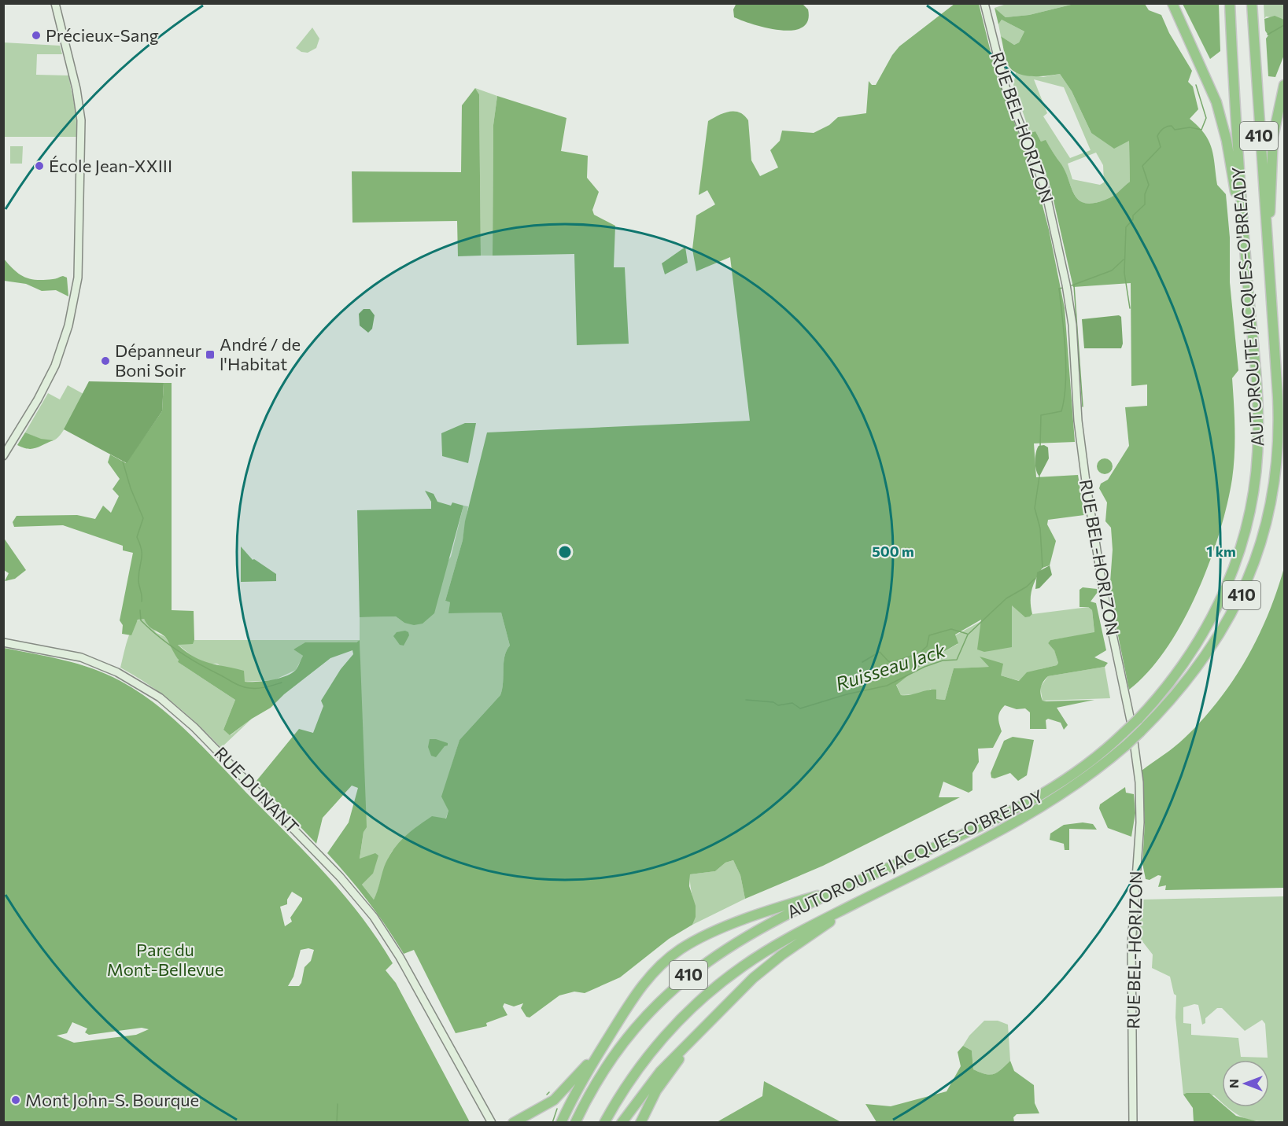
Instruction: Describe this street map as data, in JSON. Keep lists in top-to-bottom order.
{
  "streets": {
    "highway": ["410", "AUTOROUTE JACQUES-O'BREADY"],
    "street": ["RUE BEL-HORIZON", "RUE DUNANT"]
  },
  "water": ["Ruisseau Jack"],
  "parks": ["Parc du Mont-Bellevue"],
  "places": {
    "other": [
      "Précieux-Sang",
      "École Jean-XXIII",
      "Dépanneur Boni Soir",
      "Mont John-S. Bourque"
    ],
    "transit": ["André / de l'Habitat"]
  },
  "north": "left",
  "rings": ["500 m", "1 km"]
}
